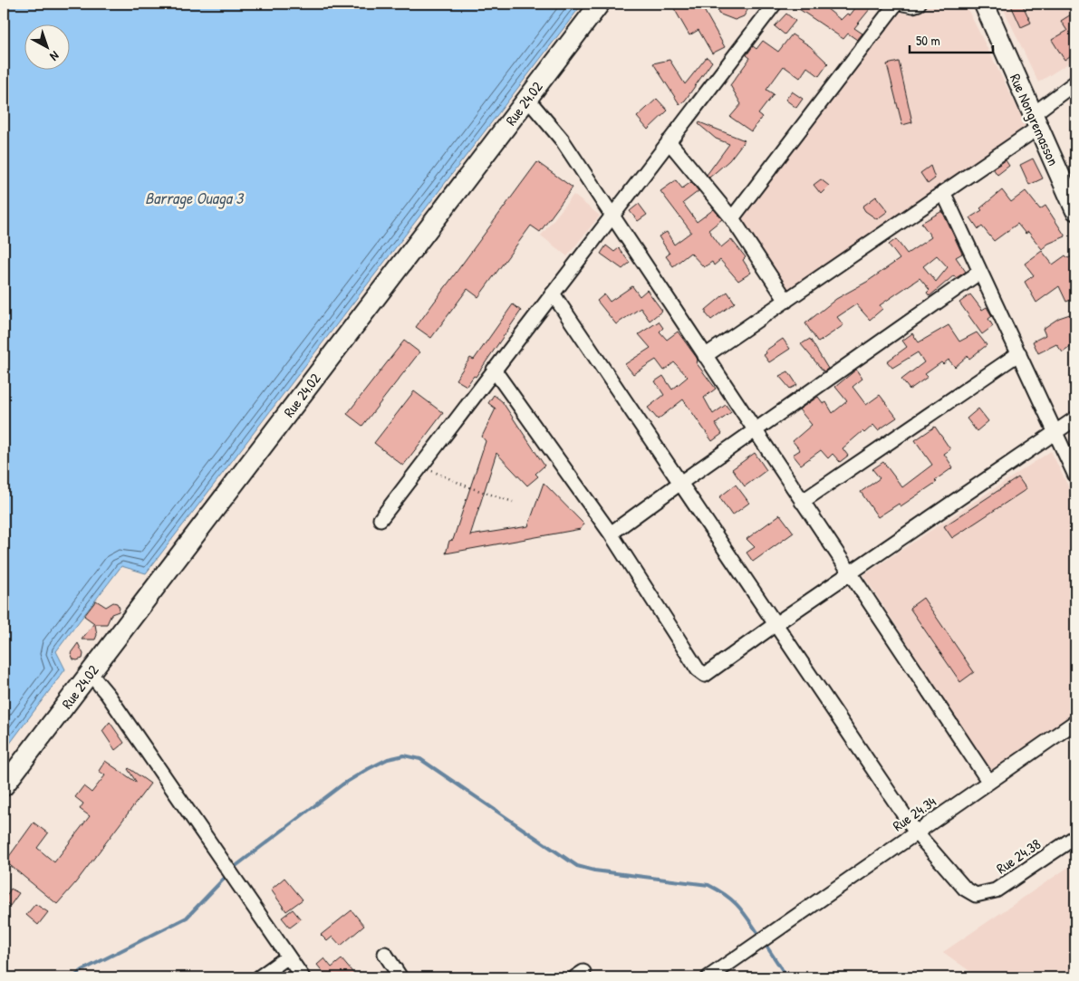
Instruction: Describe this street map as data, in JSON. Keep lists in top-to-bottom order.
{
  "streets": {
    "street": [
      "Rue 24.02",
      "Rue Nongremasson",
      "Rue 24.34",
      "Rue 24.38"
    ]
  },
  "crossings": [
    ["Rue 24.34", "Rue 24.38"]
  ],
  "water": ["Barrage Ouaga 3"],
  "scale_bar": "50 m",
  "north": "bottom right"
}
